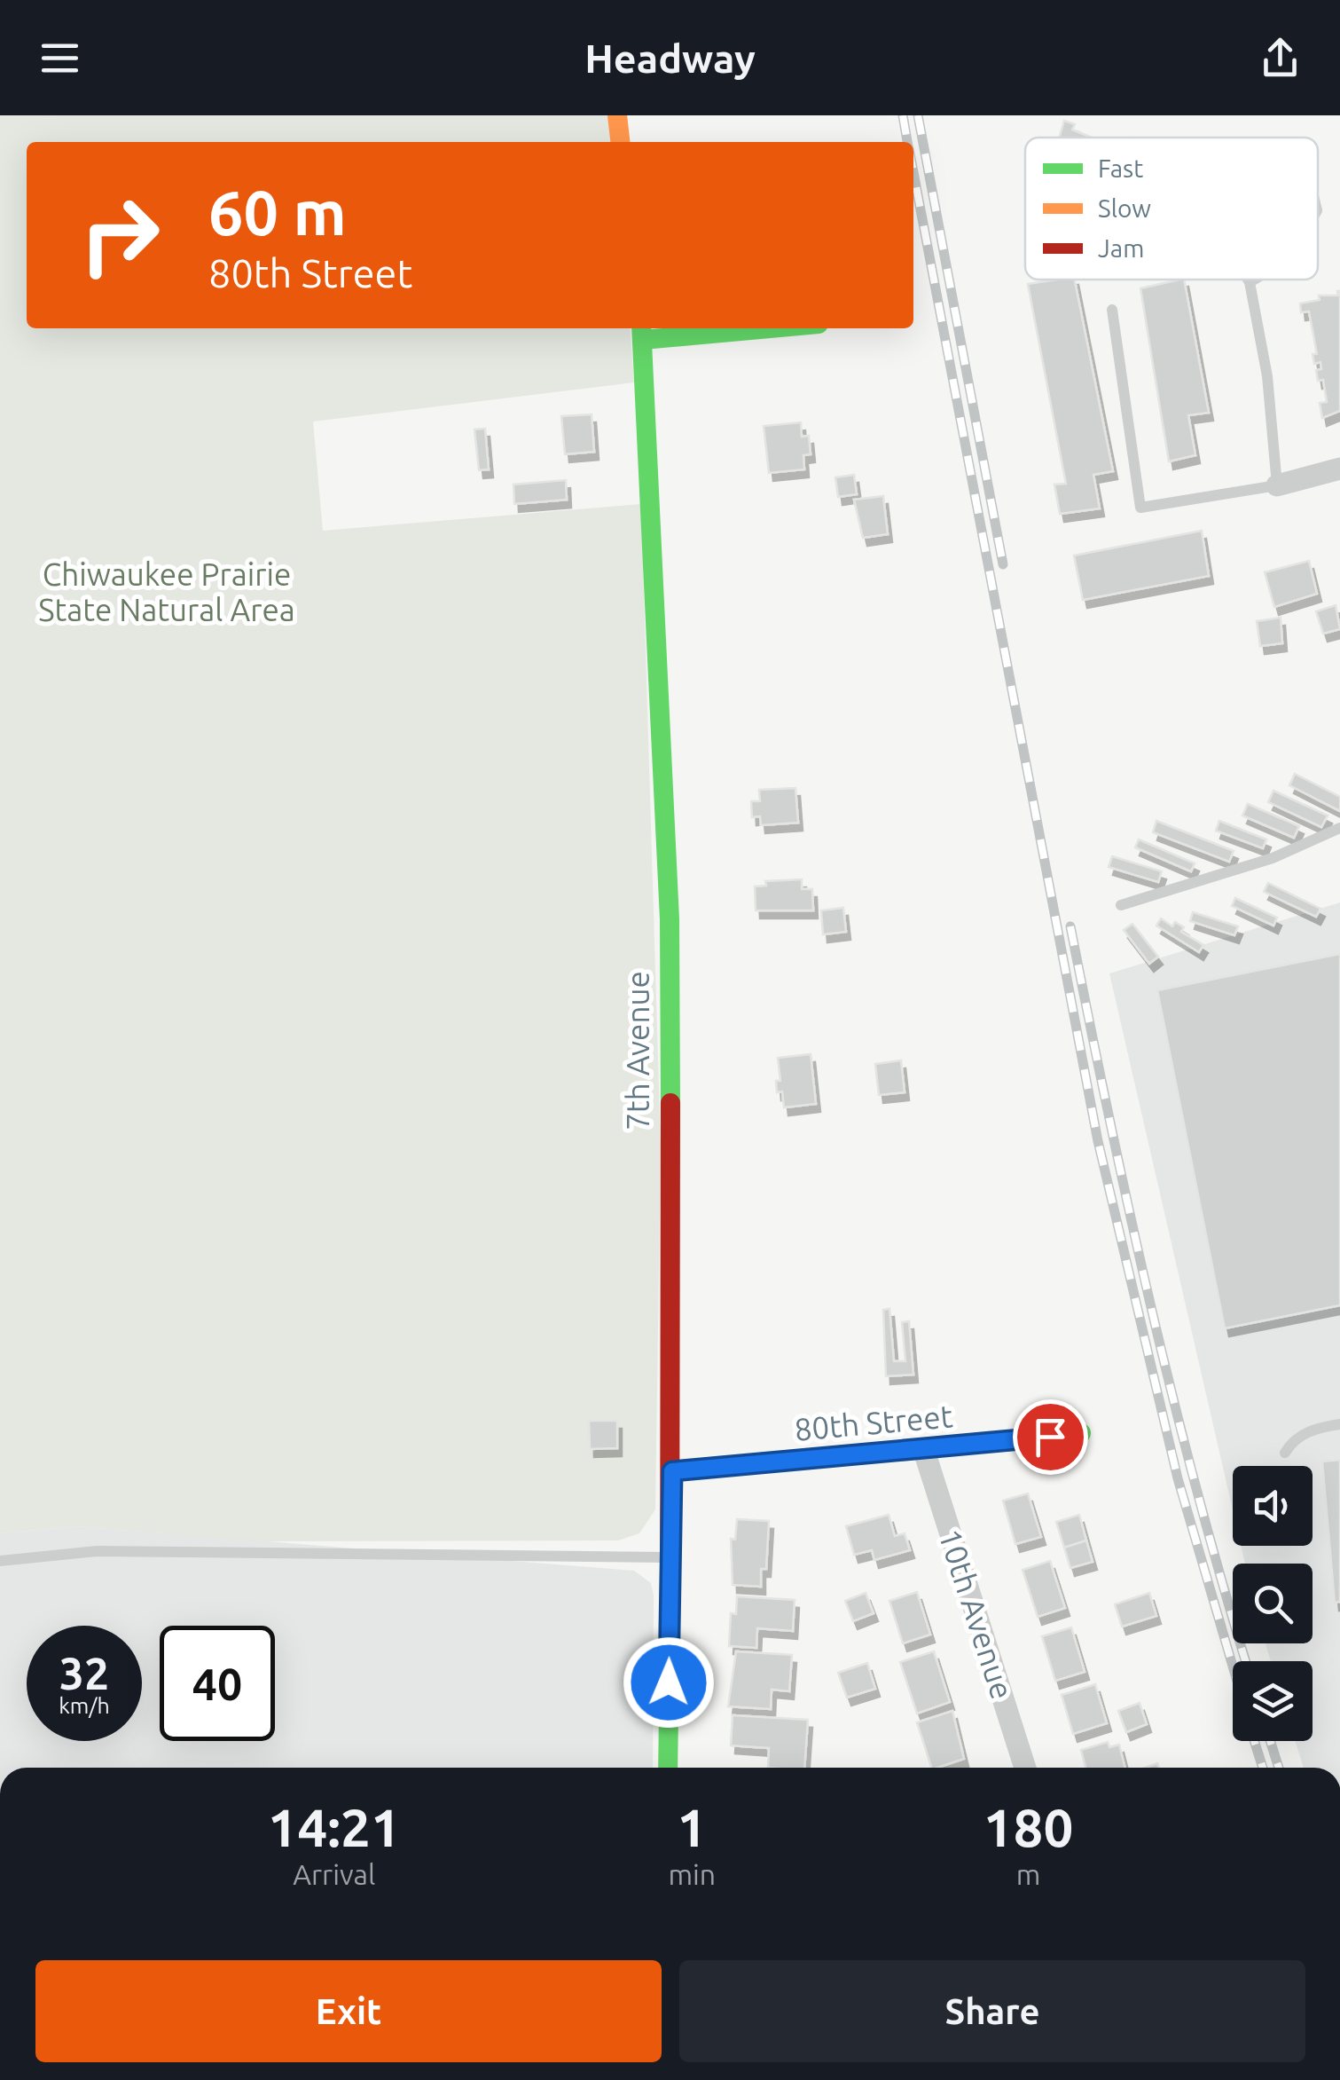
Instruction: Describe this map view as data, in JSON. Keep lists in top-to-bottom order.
{
  "streets": {
    "street": ["7th Avenue", "80th Street", "10th Avenue"]
  },
  "crossings": [
    ["7th Avenue", "80th Street"],
    ["80th Street", "10th Avenue"]
  ],
  "parks": ["Chiwaukee Prairie State Natural Area"],
  "legend": ["Fast", "Slow", "Jam"],
  "page": {
    "header": "Headway",
    "turn": ["60 m", "80th Street"],
    "speed": "32 km/h",
    "limit": "40",
    "eta": [
      "14:21",
      "Arrival",
      "1",
      "min",
      "180",
      "m"
    ],
    "buttons": ["Exit", "Share"]
  }
}
